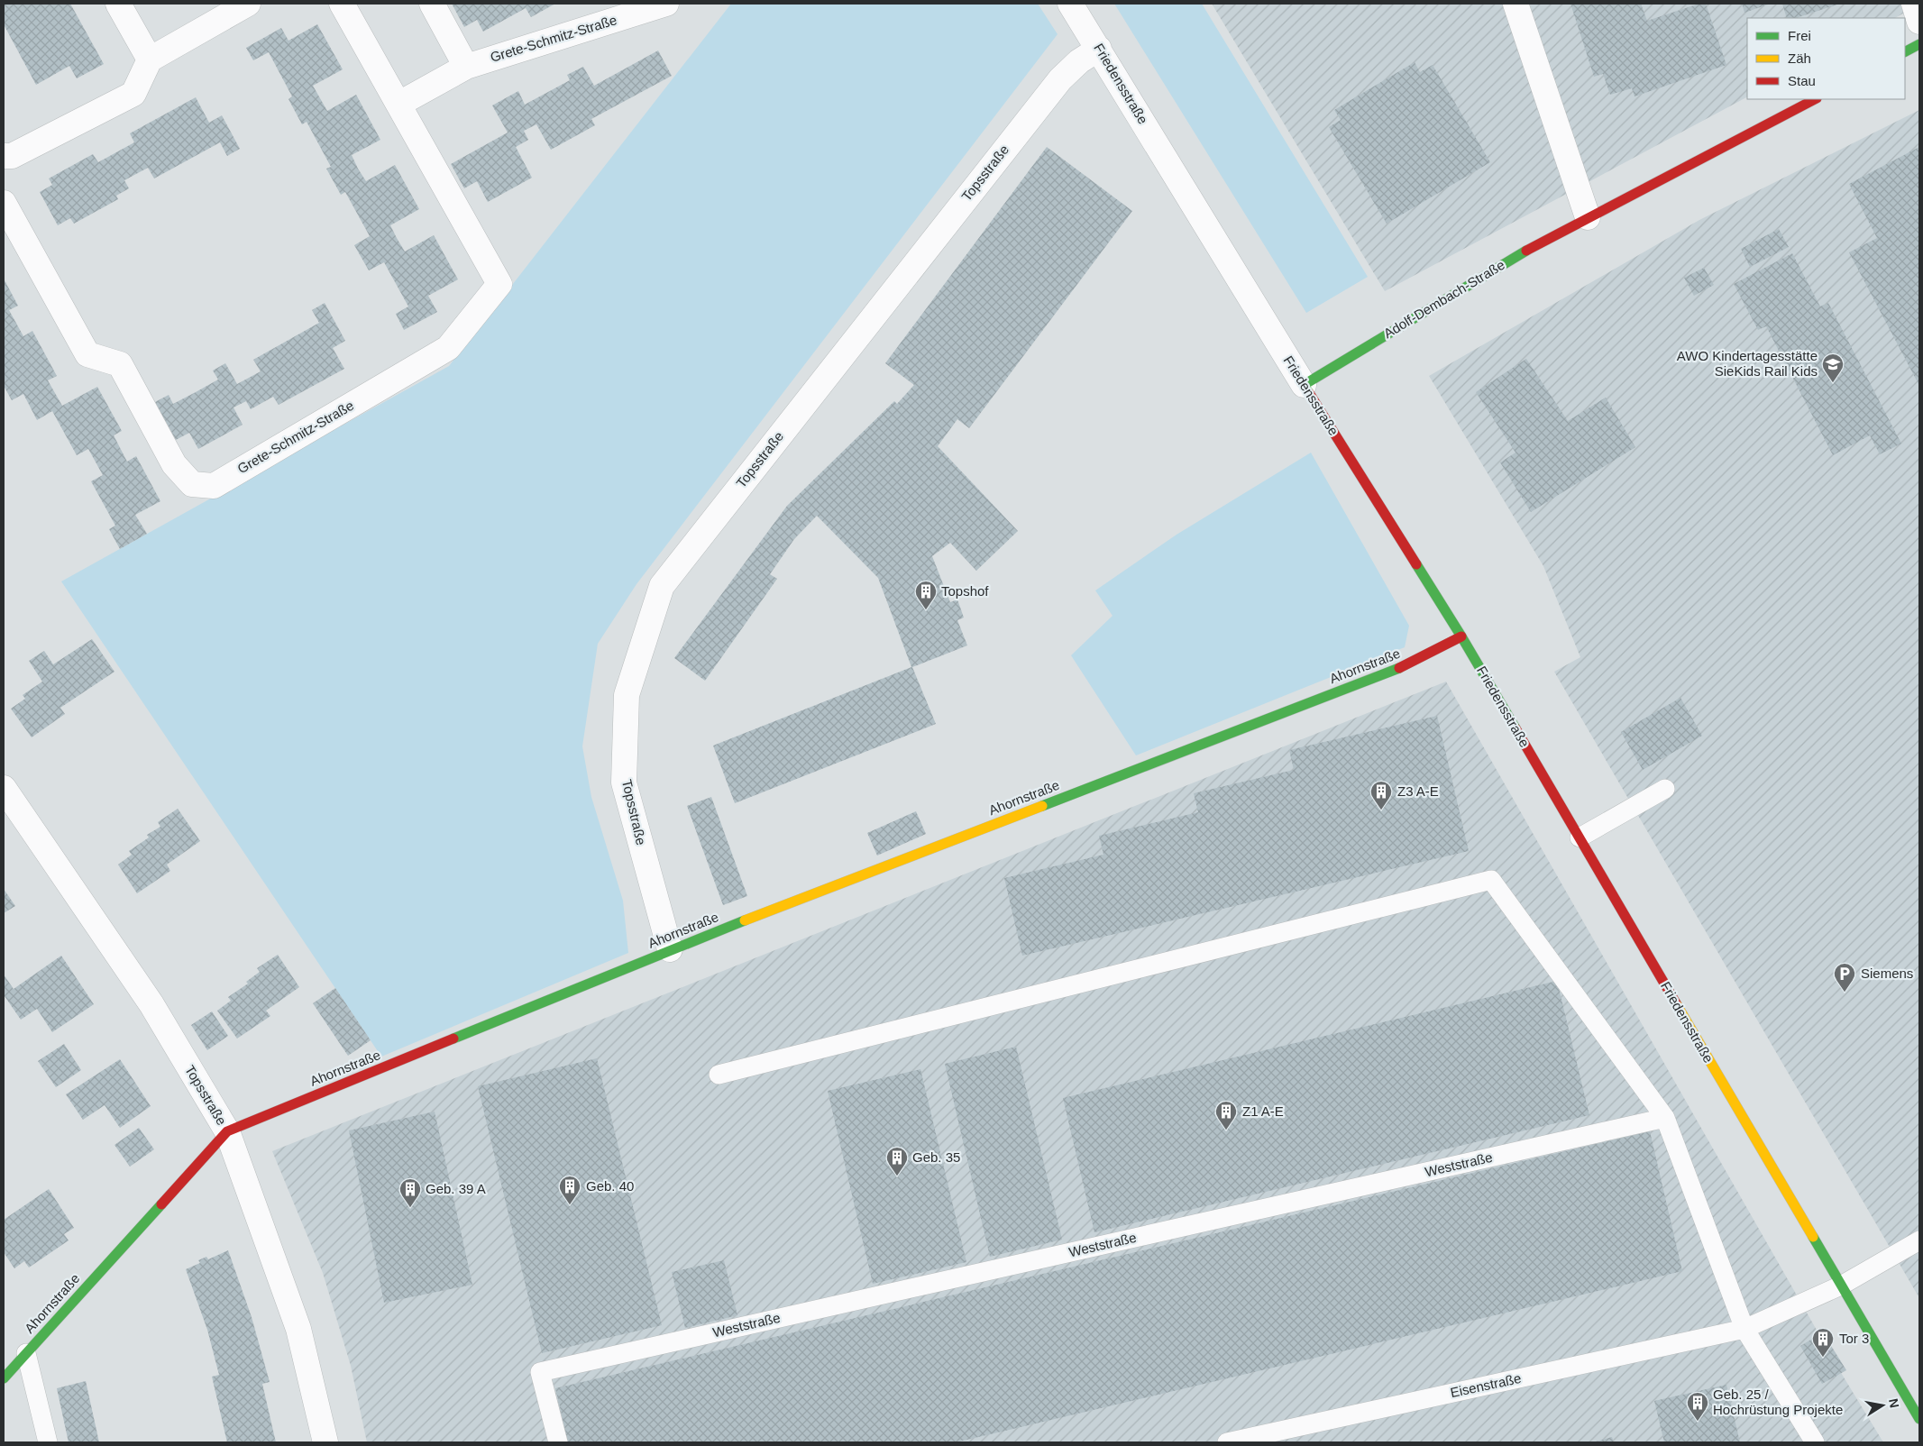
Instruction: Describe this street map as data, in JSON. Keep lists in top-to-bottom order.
{
  "streets": {
    "main road": ["Friedensstraße", "Adolf-Dembach-Straße", "Ahornstraße"],
    "street": ["Grete-Schmitz-Straße", "Topsstraße"],
    "lane": ["Weststraße", "Eisenstraße"]
  },
  "crossings": [
    ["Friedensstraße", "Topsstraße"],
    ["Friedensstraße", "Adolf-Dembach-Straße"],
    ["Friedensstraße", "Ahornstraße"],
    ["Friedensstraße", "Eisenstraße"],
    ["Topsstraße", "Ahornstraße"]
  ],
  "places": {
    "school or university": ["AWO Kindertagesstätte SieKids Rail Kids"],
    "building": [
      "Topshof",
      "Z3 A-E",
      "Z1 A-E",
      "Geb. 35",
      "Geb. 40",
      "Geb. 39 A",
      "Tor 3",
      "Geb. 25 / Hochrüstung Projekte"
    ],
    "parking": ["Siemens"]
  },
  "legend": ["Frei", "Zäh", "Stau"],
  "north": "right"
}
